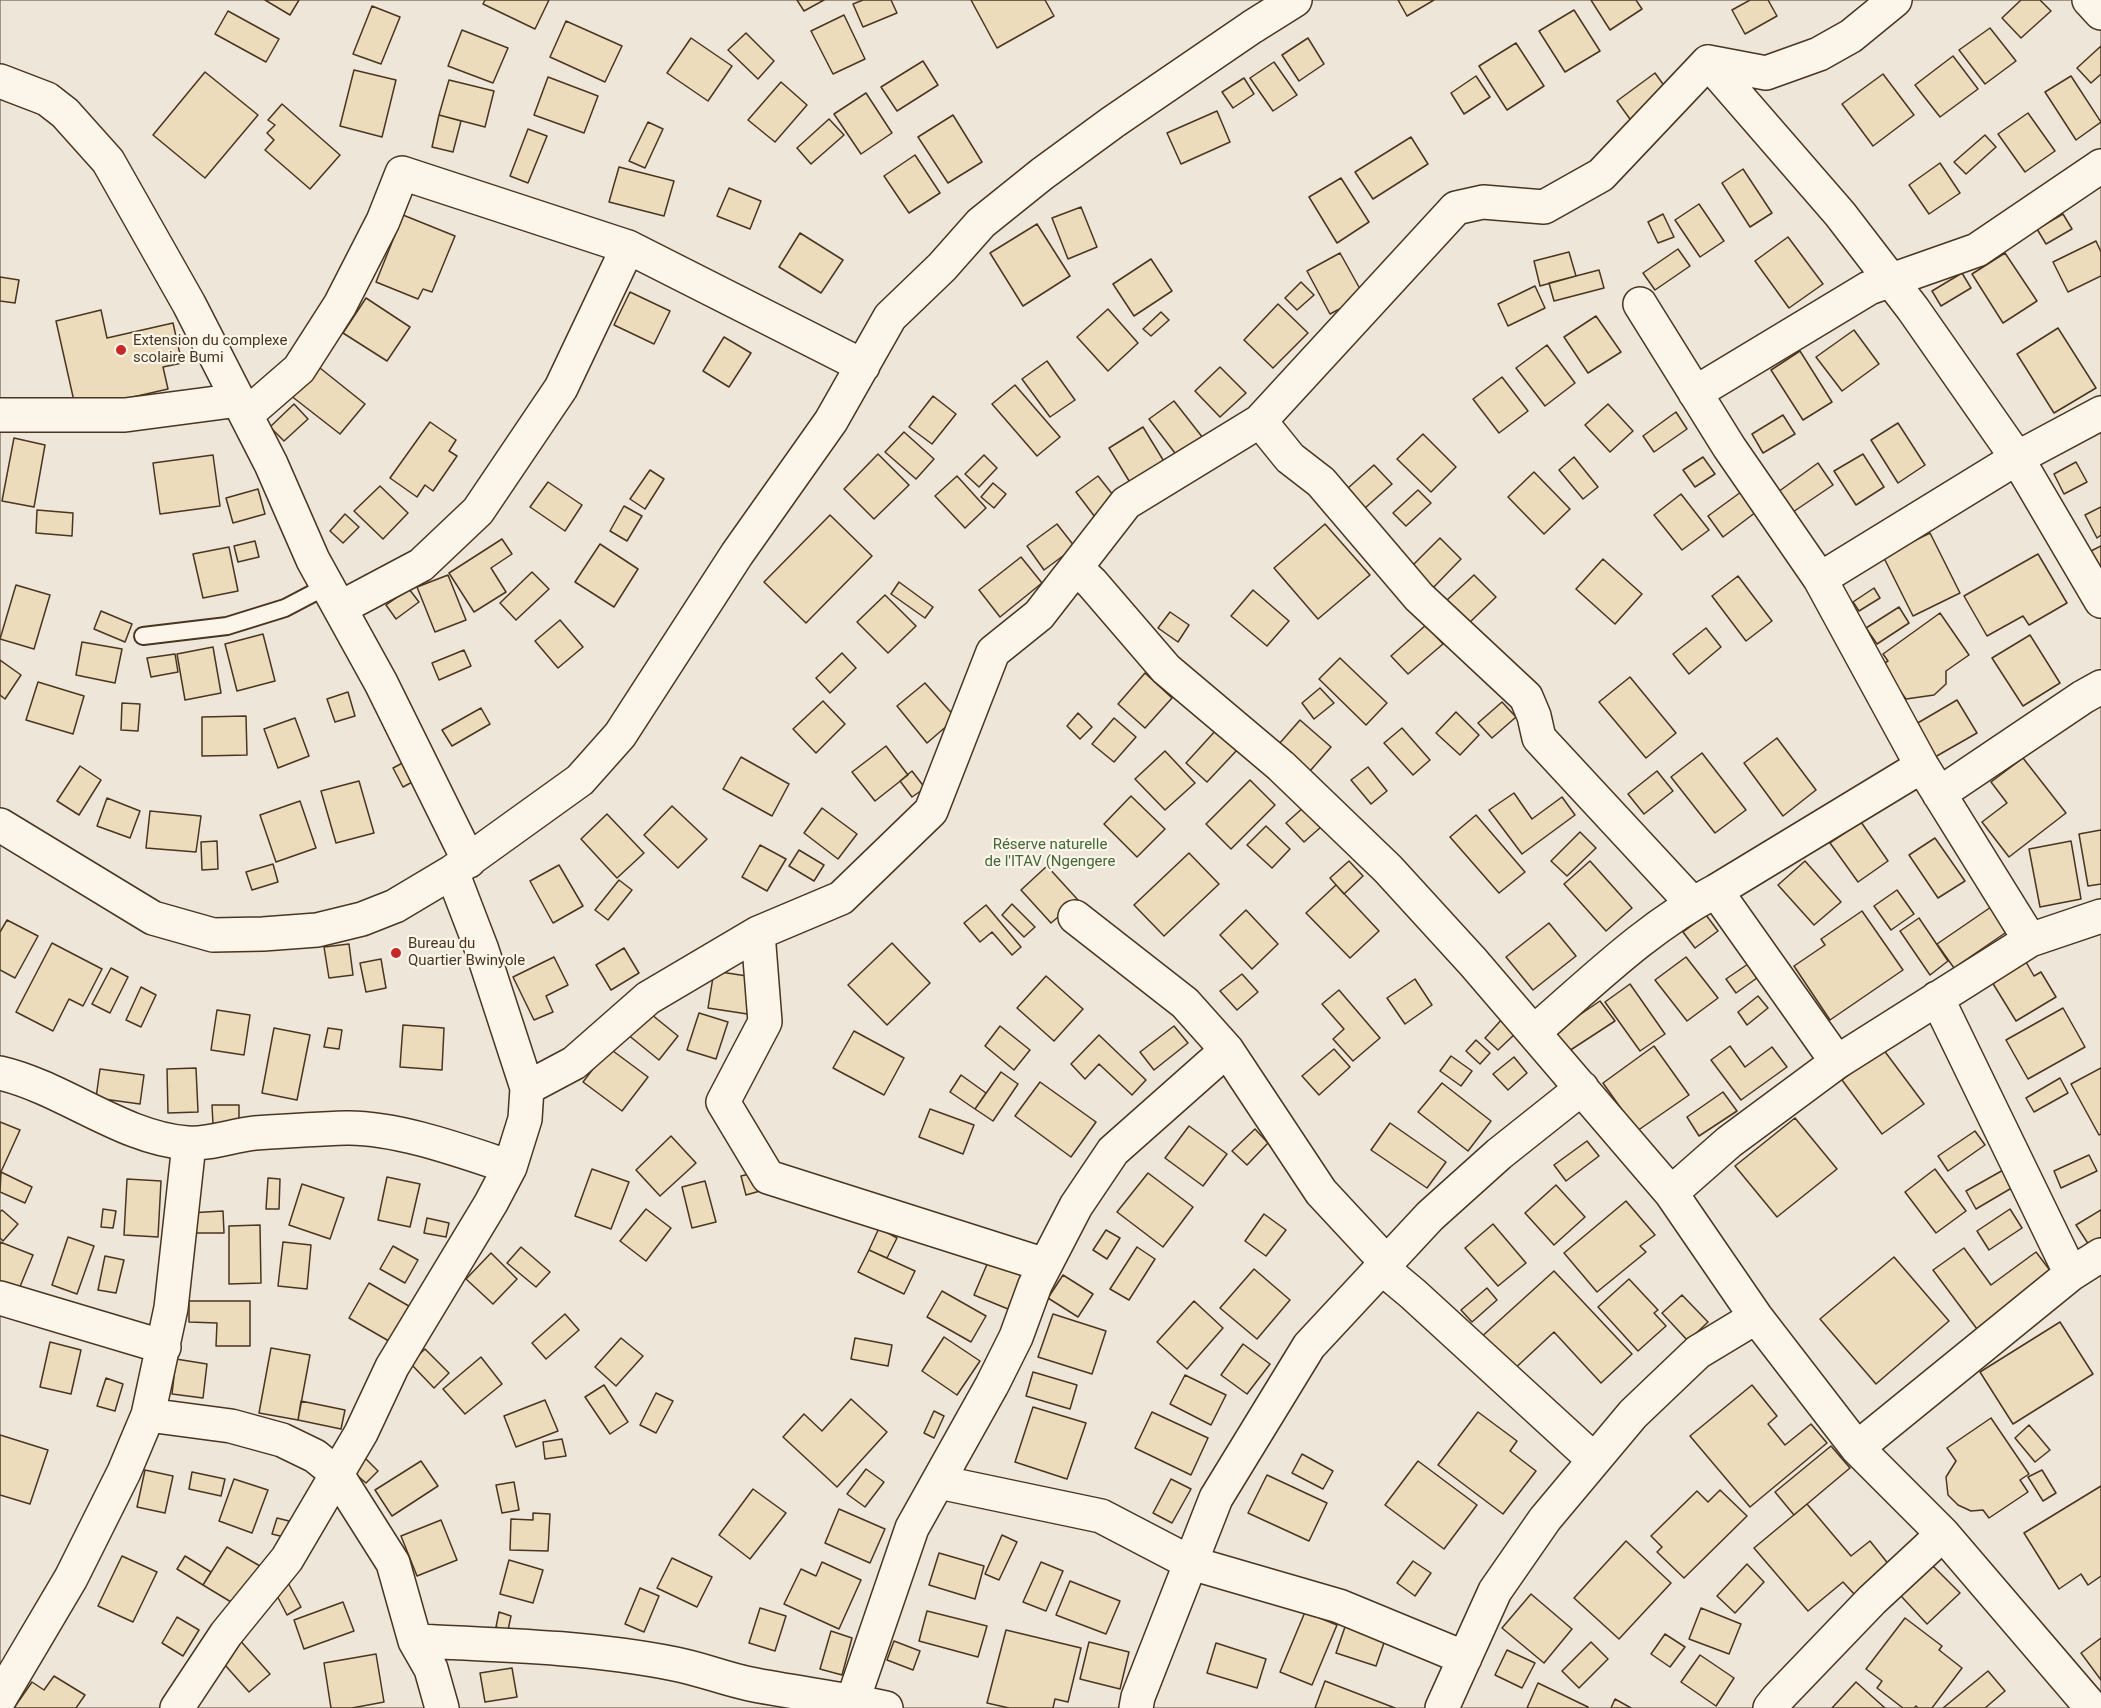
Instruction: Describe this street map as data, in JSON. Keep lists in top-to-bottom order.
{
  "parks": ["Réserve naturelle de l'ITAV (Ngengere"],
  "places": ["Extension du complexe scolaire Bumi", "Bureau du Quartier Bwinyole"]
}
